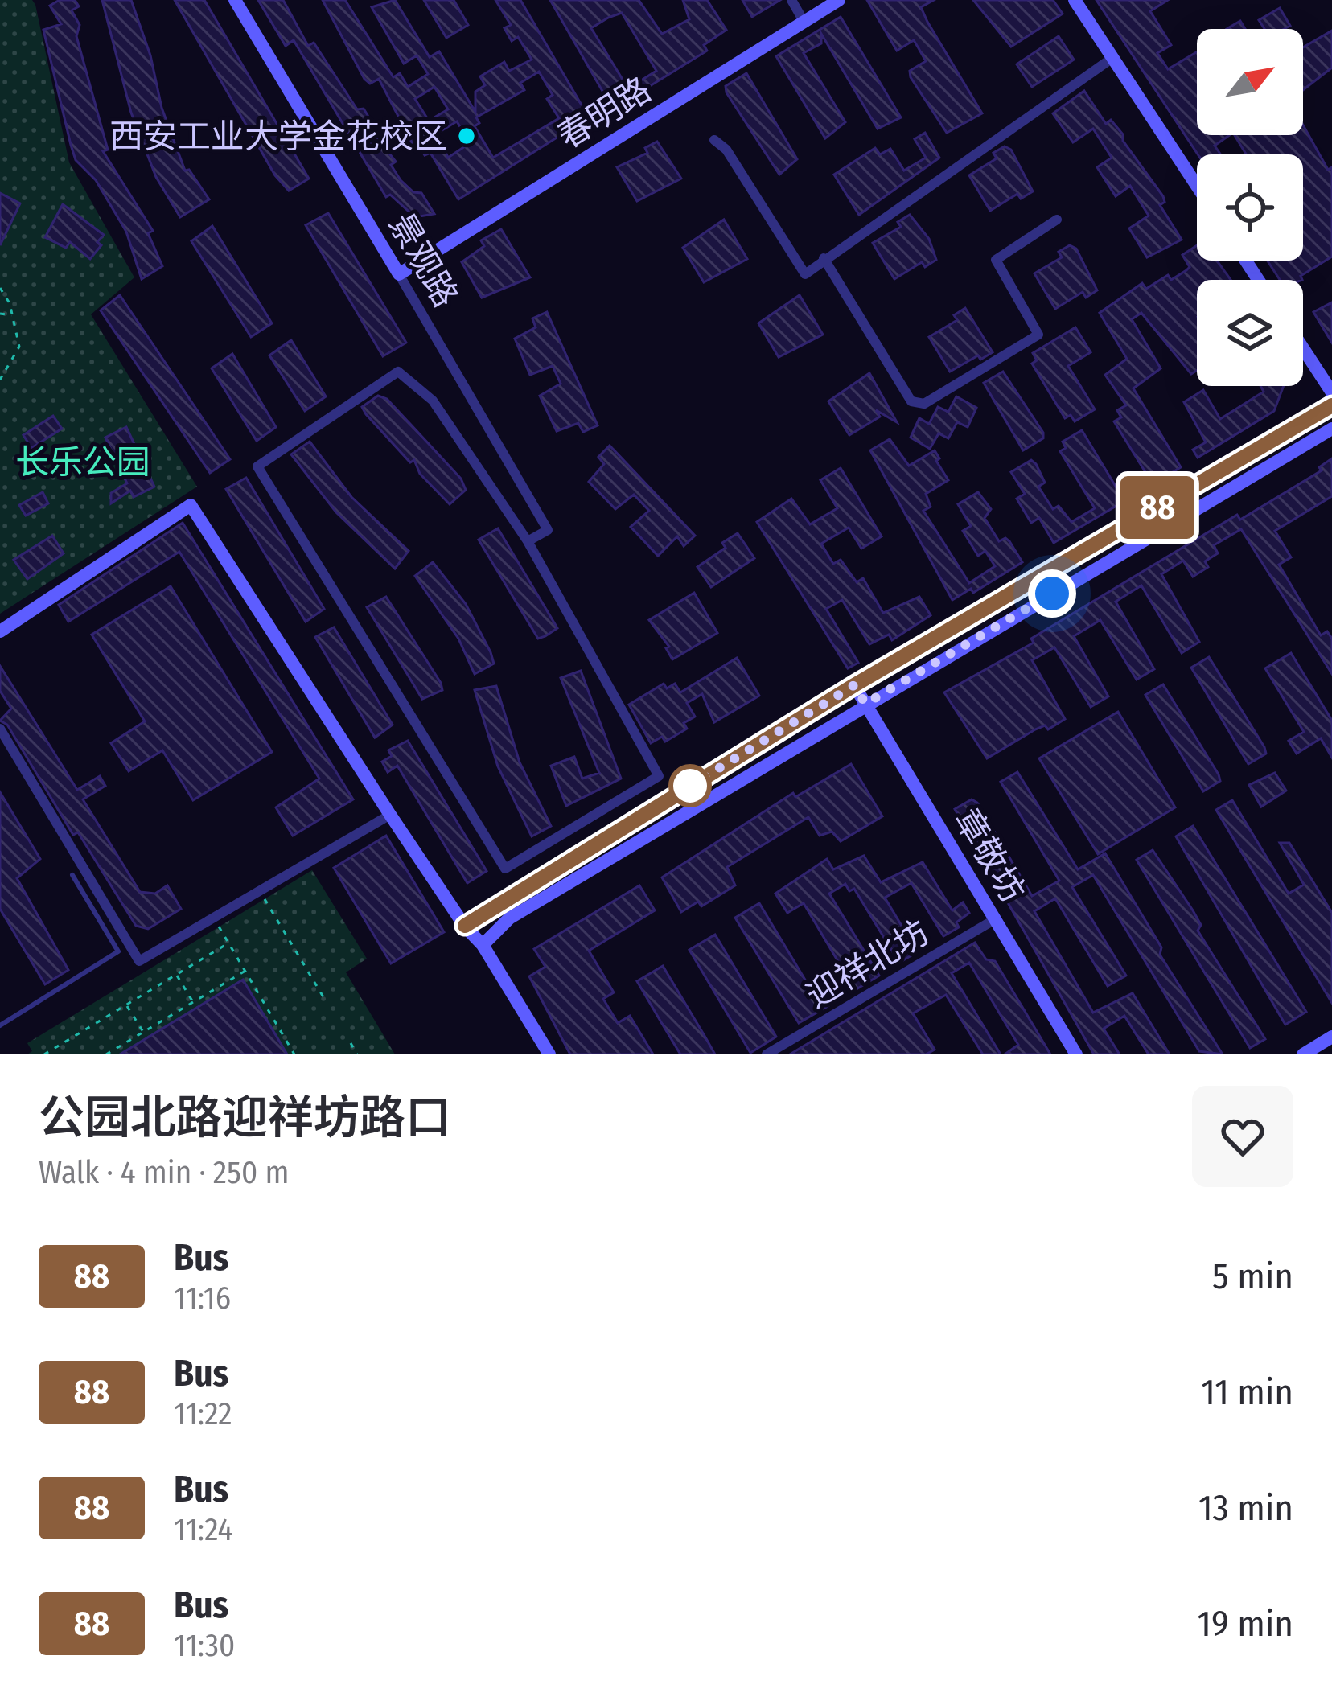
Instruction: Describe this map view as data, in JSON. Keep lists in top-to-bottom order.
{
  "streets": {
    "street": [
      "春明路",
      "景观路",
      "章敬坊",
      "迎祥北坊"
    ]
  },
  "crossings": [
    ["春明路", "景观路"],
    ["章敬坊", "迎祥北坊"]
  ],
  "parks": ["长乐公园"],
  "places": ["西安工业大学金花校区"],
  "lines": ["bus line 88"],
  "north": "top right",
  "page": {
    "on_map": "88",
    "heading": ["公园北路迎祥坊路口", "Walk · 4 min · 250 m"],
    "list": [
      {
        "mark": "88",
        "name": "Bus",
        "note": "11:16",
        "value": "5 min"
      },
      {
        "mark": "88",
        "name": "Bus",
        "note": "11:22",
        "value": "11 min"
      },
      {
        "mark": "88",
        "name": "Bus",
        "note": "11:24",
        "value": "13 min"
      },
      {
        "mark": "88",
        "name": "Bus",
        "note": "11:30",
        "value": "19 min"
      }
    ]
  }
}
